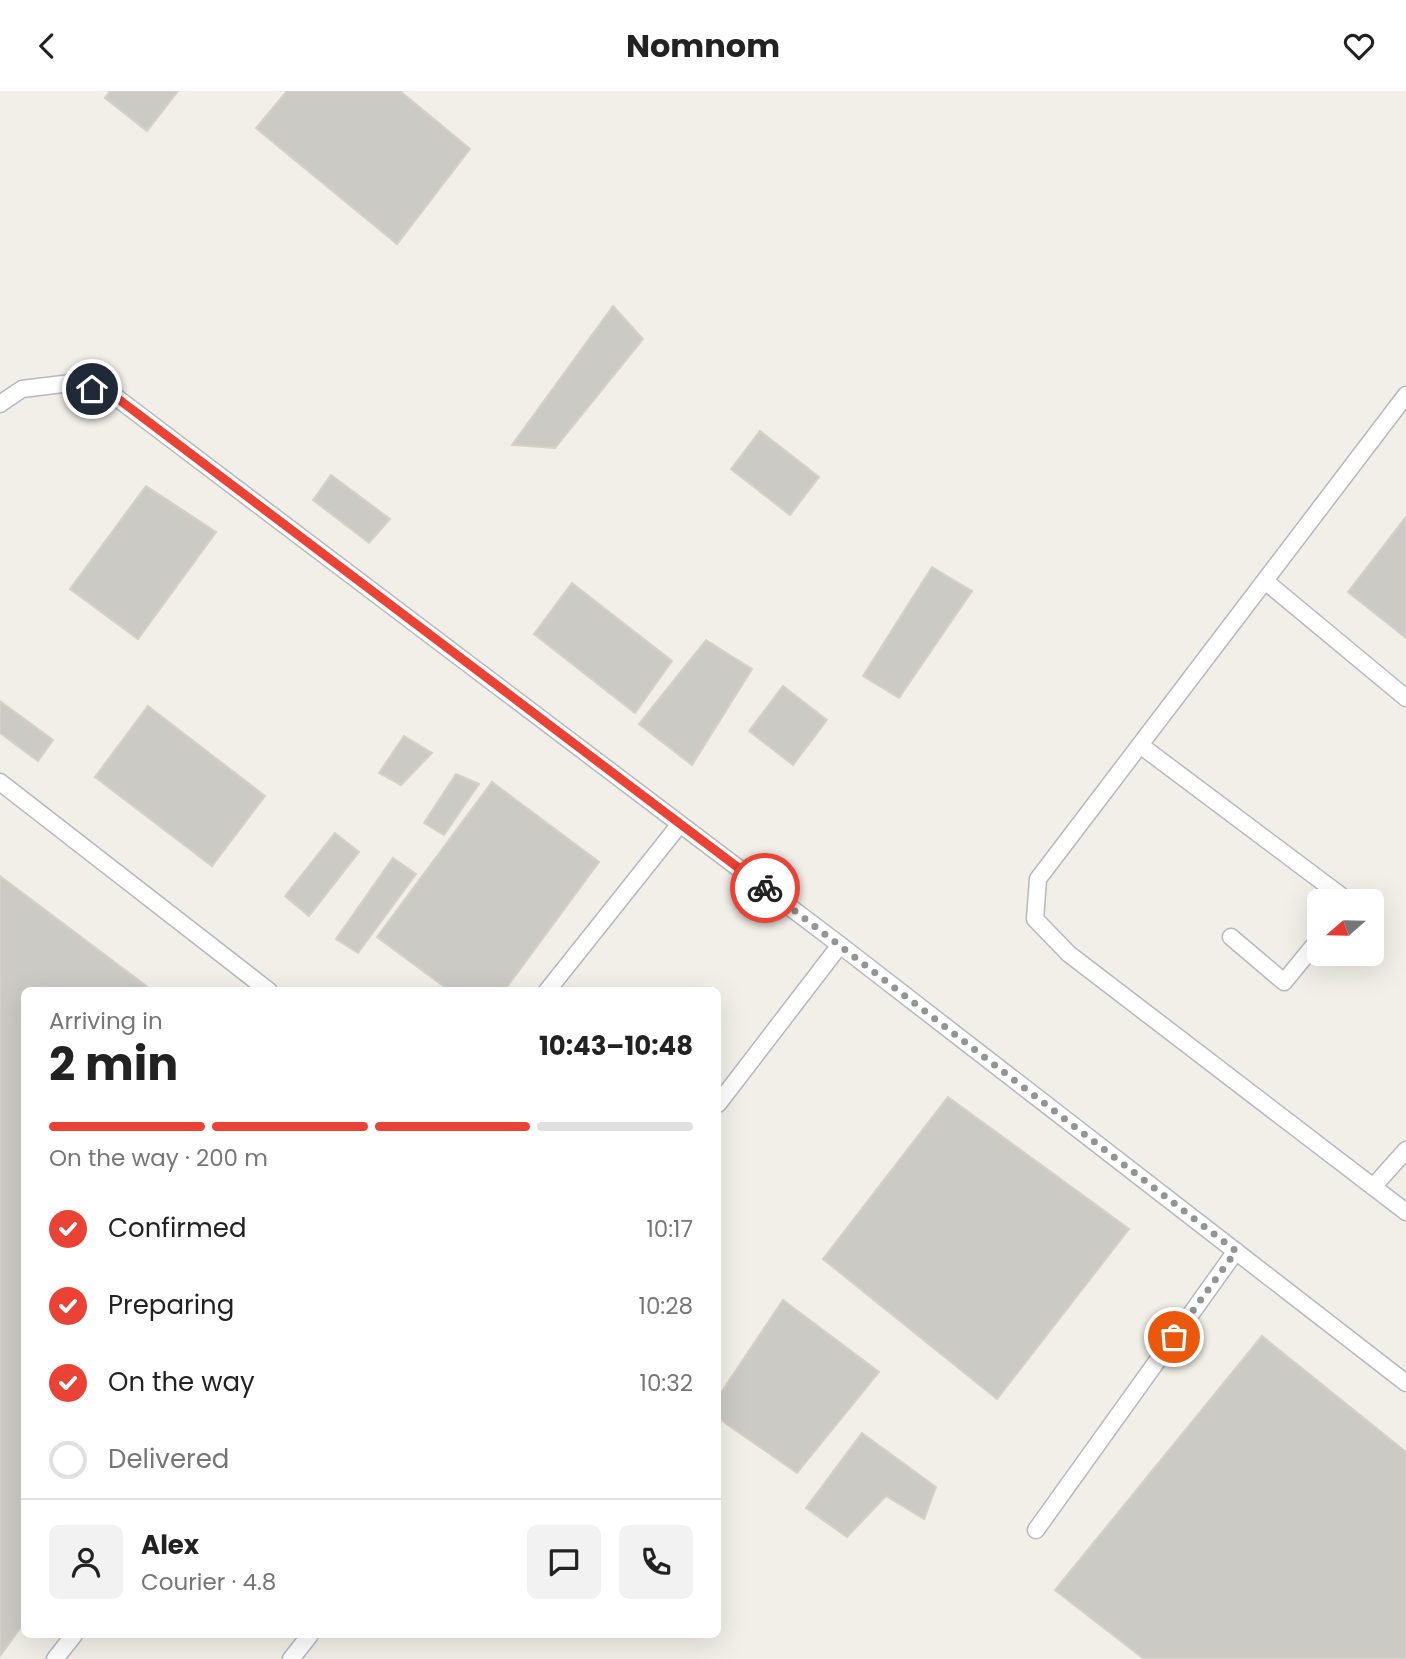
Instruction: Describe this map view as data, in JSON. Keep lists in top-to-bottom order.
{
  "north": "left",
  "page": {
    "header": "Nomnom",
    "heading": ["2 min", "Arriving in", "10:43–10:48"],
    "panel": ["Alex", "Courier · 4.8"],
    "bar": "On the way · 200 m",
    "list": [
      ["Confirmed", "10:17"],
      ["Preparing", "10:28"],
      ["On the way", "10:32"],
      "Delivered"
    ]
  }
}
